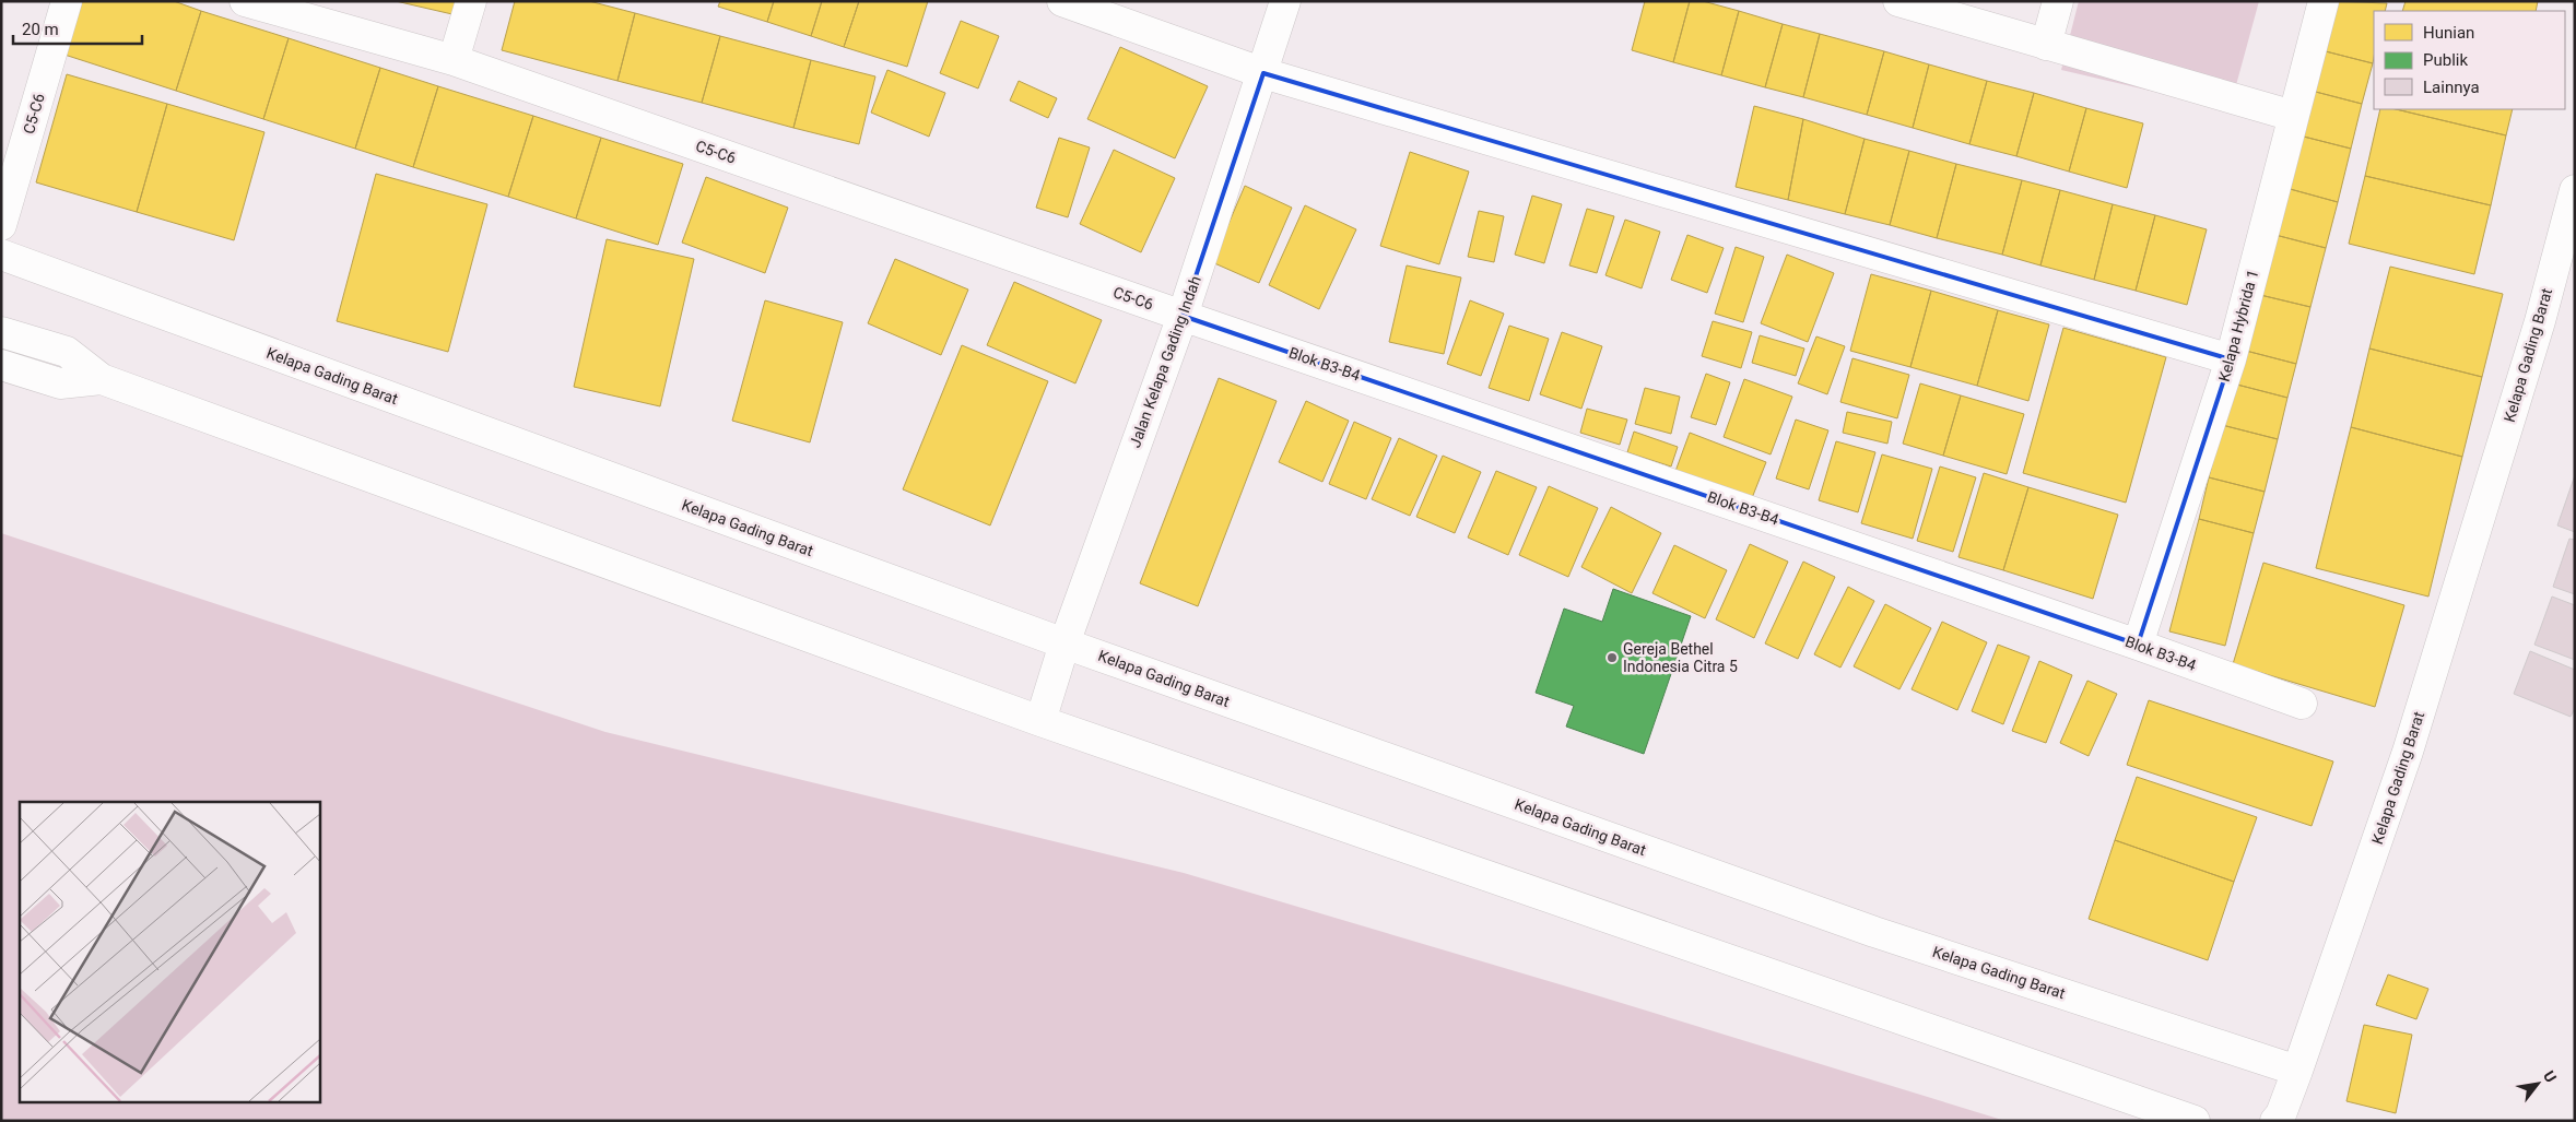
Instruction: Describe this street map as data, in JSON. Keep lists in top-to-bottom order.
{
  "streets": {
    "street": [
      "C5-C6",
      "Kelapa Hybrida 1",
      "Kelapa Gading Barat",
      "Jalan Kelapa Gading Indah",
      "Blok B3-B4"
    ]
  },
  "crossings": [
    ["C5-C6", "Jalan Kelapa Gading Indah"],
    ["C5-C6", "Blok B3-B4"],
    ["Kelapa Hybrida 1", "Blok B3-B4"],
    ["Kelapa Gading Barat", "Jalan Kelapa Gading Indah"],
    ["Jalan Kelapa Gading Indah", "Blok B3-B4"]
  ],
  "places": ["Gereja Bethel Indonesia Citra 5"],
  "legend": ["Hunian", "Publik", "Lainnya"],
  "scale_bar": "20 m",
  "north": "top right"
}
